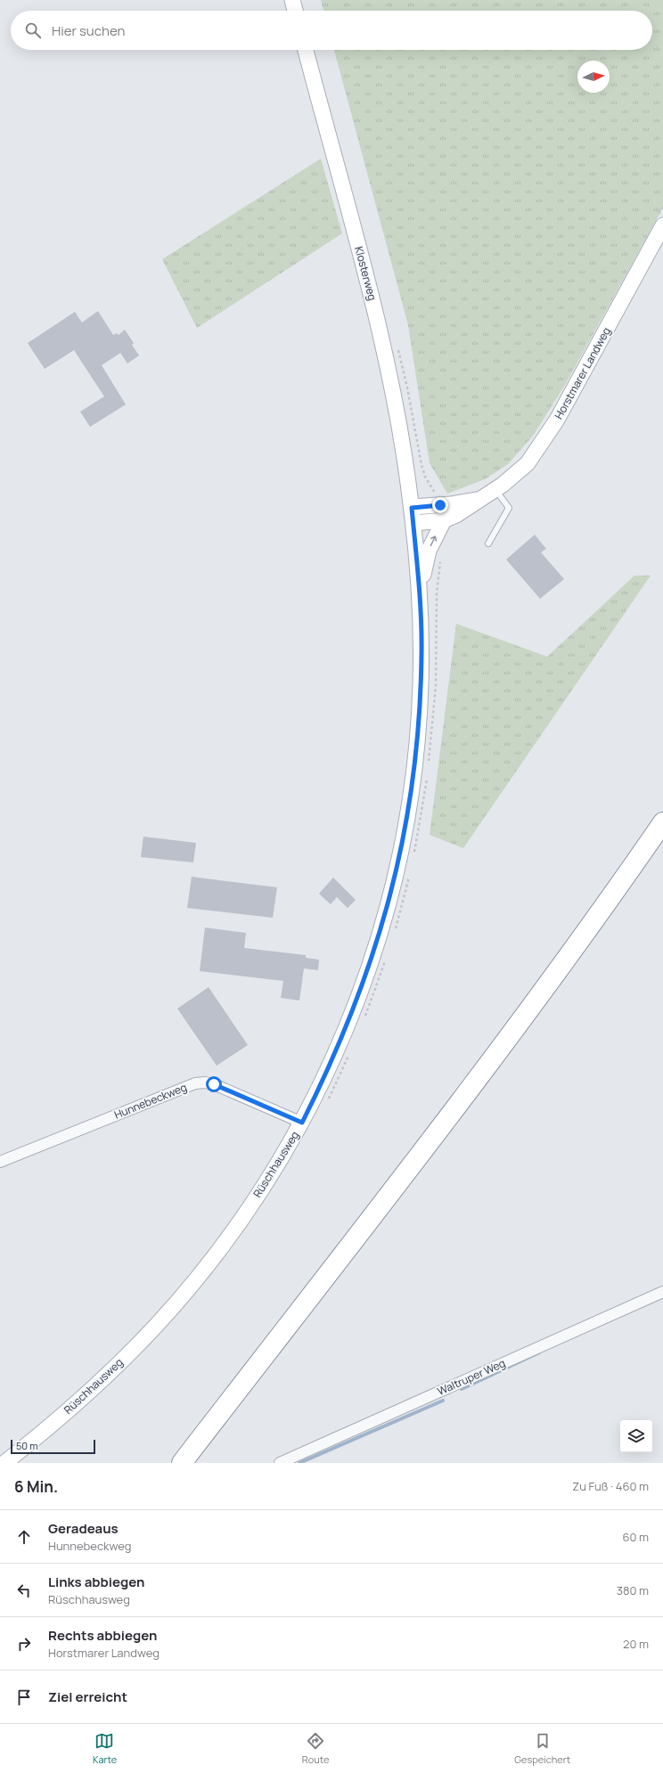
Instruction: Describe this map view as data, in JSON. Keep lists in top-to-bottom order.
{
  "streets": {
    "main road": ["Klosterweg", "Horstmarer Landweg", "Rüschhausweg"],
    "street": ["Hunnebeckweg", "Waltruper Weg"]
  },
  "crossings": [
    ["Klosterweg", "Horstmarer Landweg"],
    ["Klosterweg", "Rüschhausweg"],
    ["Horstmarer Landweg", "Rüschhausweg"],
    ["Hunnebeckweg", "Rüschhausweg"]
  ],
  "scale_bar": "50 m",
  "north": "right",
  "page": {
    "search": "Hier suchen",
    "scale": "50 m",
    "heading": ["6 Min.", "Zu Fuß · 460 m"],
    "list": [
      ["Geradeaus", "Hunnebeckweg", "60 m"],
      ["Links abbiegen", "Rüschhausweg", "380 m"],
      ["Rechts abbiegen", "Horstmarer Landweg", "20 m"],
      "Ziel erreicht"
    ],
    "nav": ["Karte", "Route", "Gespeichert"]
  }
}
